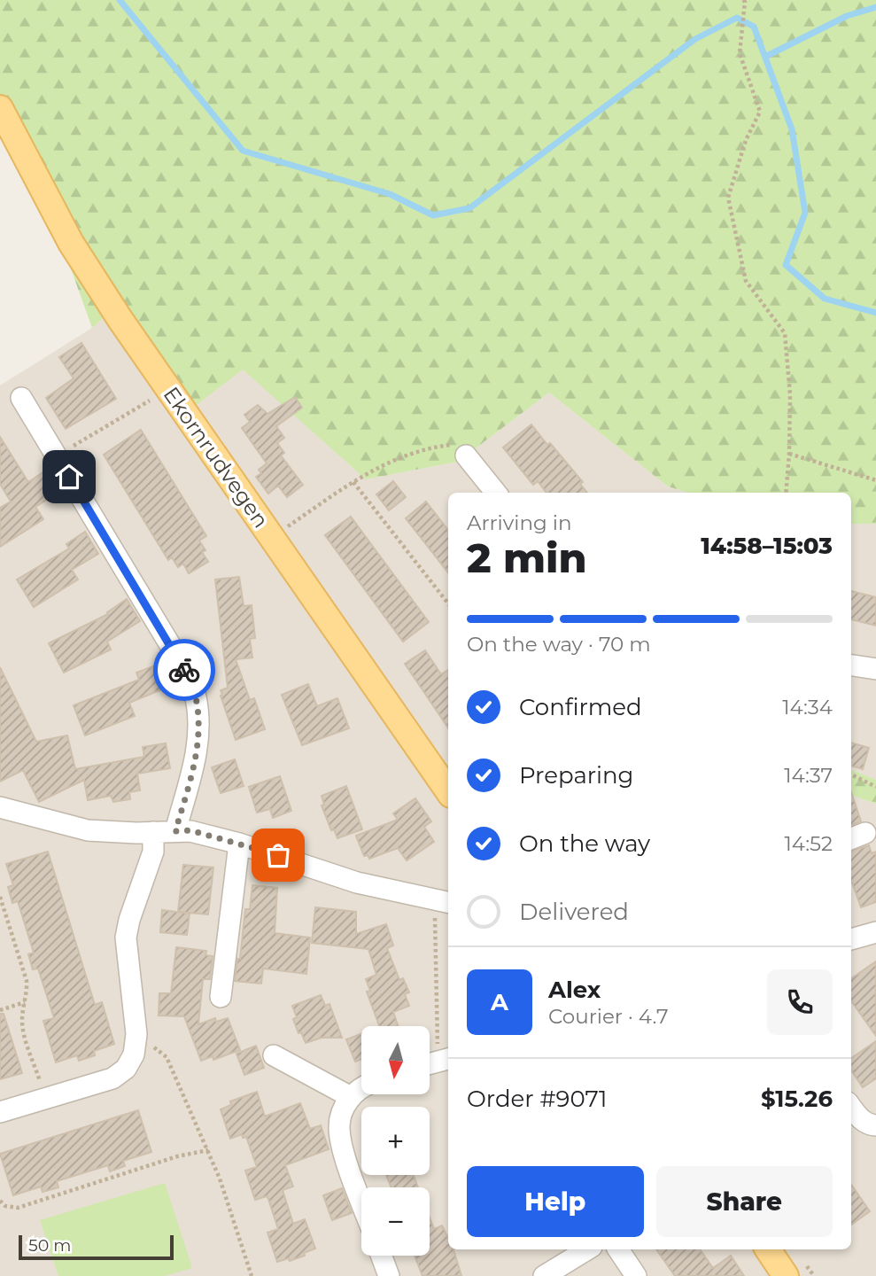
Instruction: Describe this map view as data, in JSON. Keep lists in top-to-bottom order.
{
  "streets": {
    "main road": ["Ekornrudvegen"]
  },
  "scale_bar": "50 m",
  "north": "bottom",
  "page": {
    "heading": ["2 min", "Arriving in", "14:58–15:03"],
    "panel": [
      "Alex",
      "Courier · 4.7",
      "Order #9071",
      "$15.26"
    ],
    "bar": "On the way · 70 m",
    "list": [
      ["Confirmed", "14:34"],
      ["Preparing", "14:37"],
      ["On the way", "14:52"],
      "Delivered"
    ],
    "round": "A",
    "map_buttons": ["+", "−"],
    "buttons": ["Help", "Share"],
    "scale": "50 m"
  }
}
